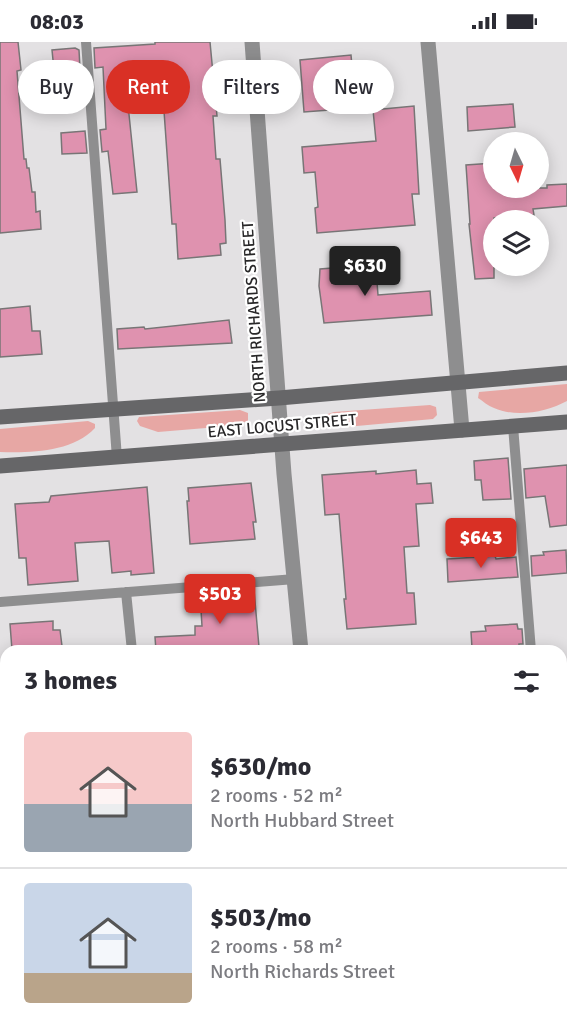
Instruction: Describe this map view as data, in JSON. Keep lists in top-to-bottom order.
{
  "streets": {
    "main road": ["EAST LOCUST STREET"],
    "street": ["NORTH RICHARDS STREET"]
  },
  "crossings": [
    ["NORTH RICHARDS STREET", "EAST LOCUST STREET"]
  ],
  "north": "bottom",
  "page": {
    "status": "08:03",
    "chip": [
      "Buy",
      "Rent",
      "Filters",
      "New"
    ],
    "price": ["$630", "$643", "$503"],
    "heading": "3 homes",
    "list": [
      {
        "name": "$630/mo",
        "note": "2 rooms · 52 m² · North Hubbard Street"
      },
      {
        "name": "$503/mo",
        "note": "2 rooms · 58 m² · North Richards Street"
      }
    ]
  }
}
